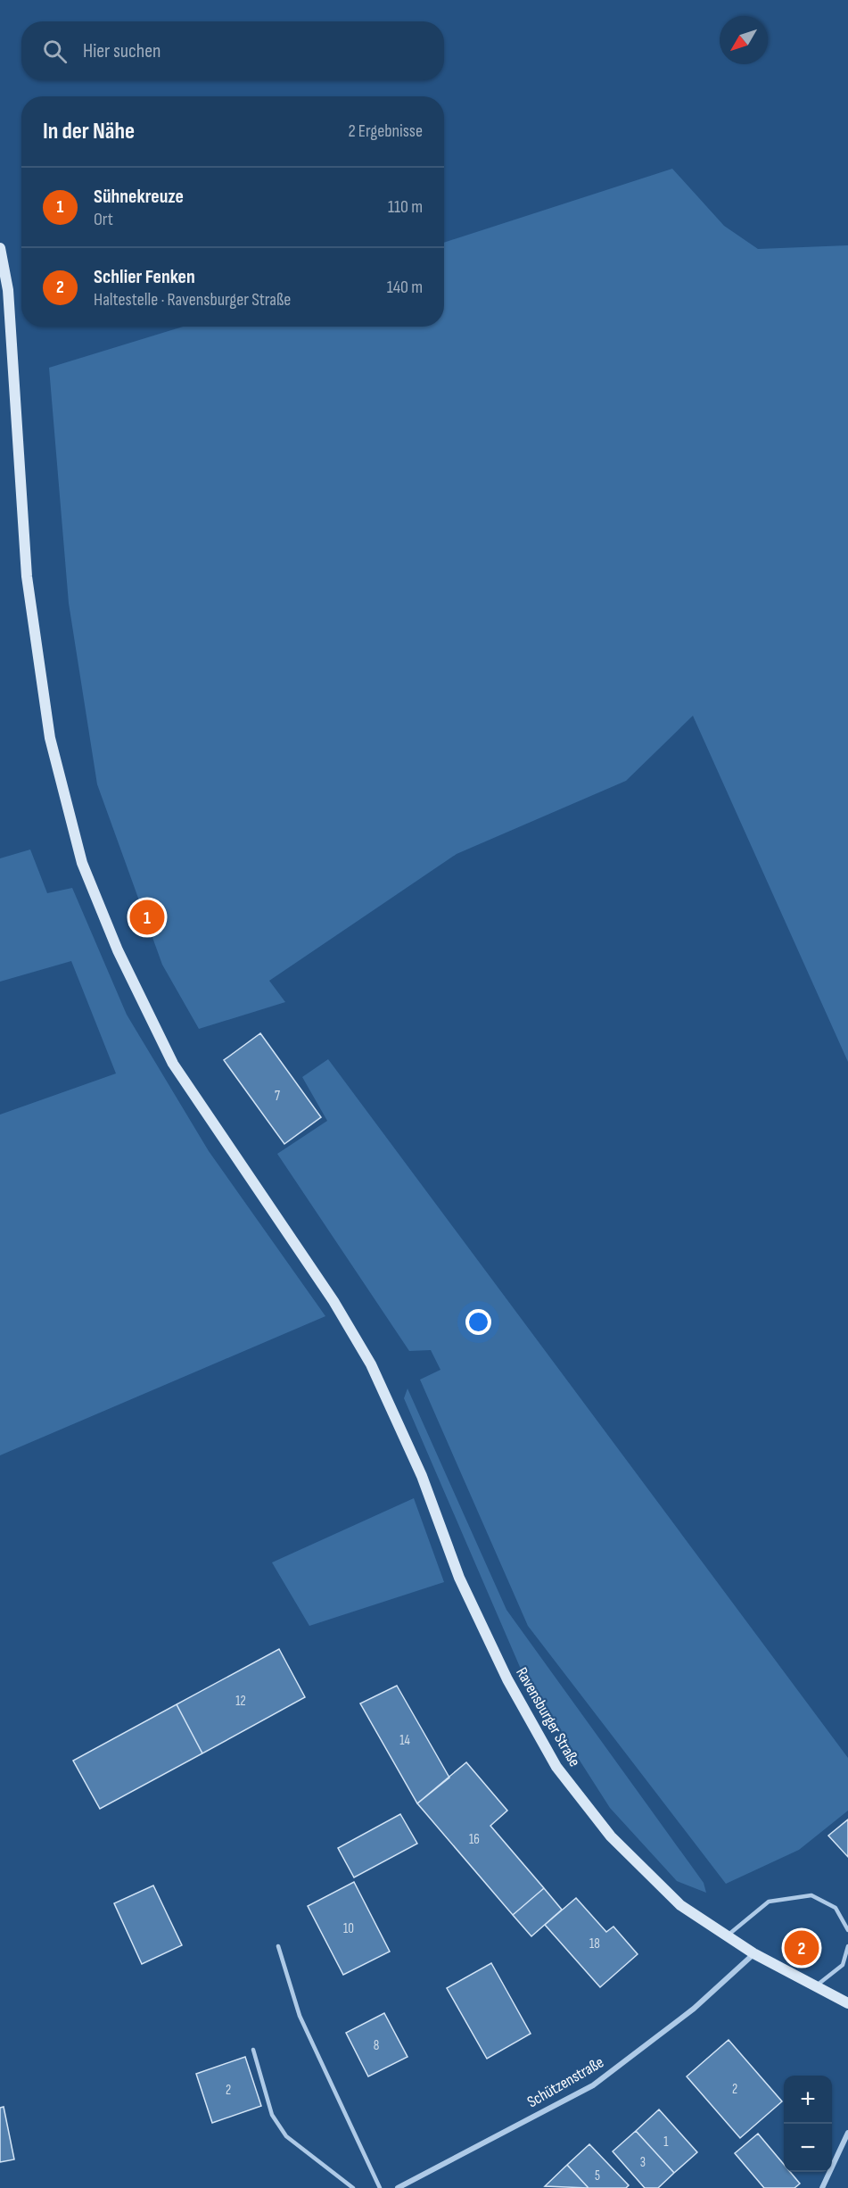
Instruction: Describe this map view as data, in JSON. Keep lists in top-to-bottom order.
{
  "streets": {
    "main road": ["Ravensburger Straße"],
    "street": ["Schützenstraße"]
  },
  "crossings": [
    ["Ravensburger Straße", "Schützenstraße"]
  ],
  "house_numbers": [
    "7",
    "12",
    "14",
    "16",
    "10",
    "18",
    "8",
    "2",
    "2",
    "1",
    "3",
    "5"
  ],
  "north": "bottom left",
  "page": {
    "search": "Hier suchen",
    "heading": ["In der Nähe", "2 Ergebnisse"],
    "list": [
      {
        "mark": "1",
        "name": "Sühnekreuze",
        "note": "Ort",
        "value": "110 m"
      },
      {
        "mark": "2",
        "name": "Schlier Fenken",
        "note": "Haltestelle · Ravensburger Straße",
        "value": "140 m"
      }
    ],
    "pins": ["1", "2"],
    "map_buttons": ["+", "−"]
  }
}
